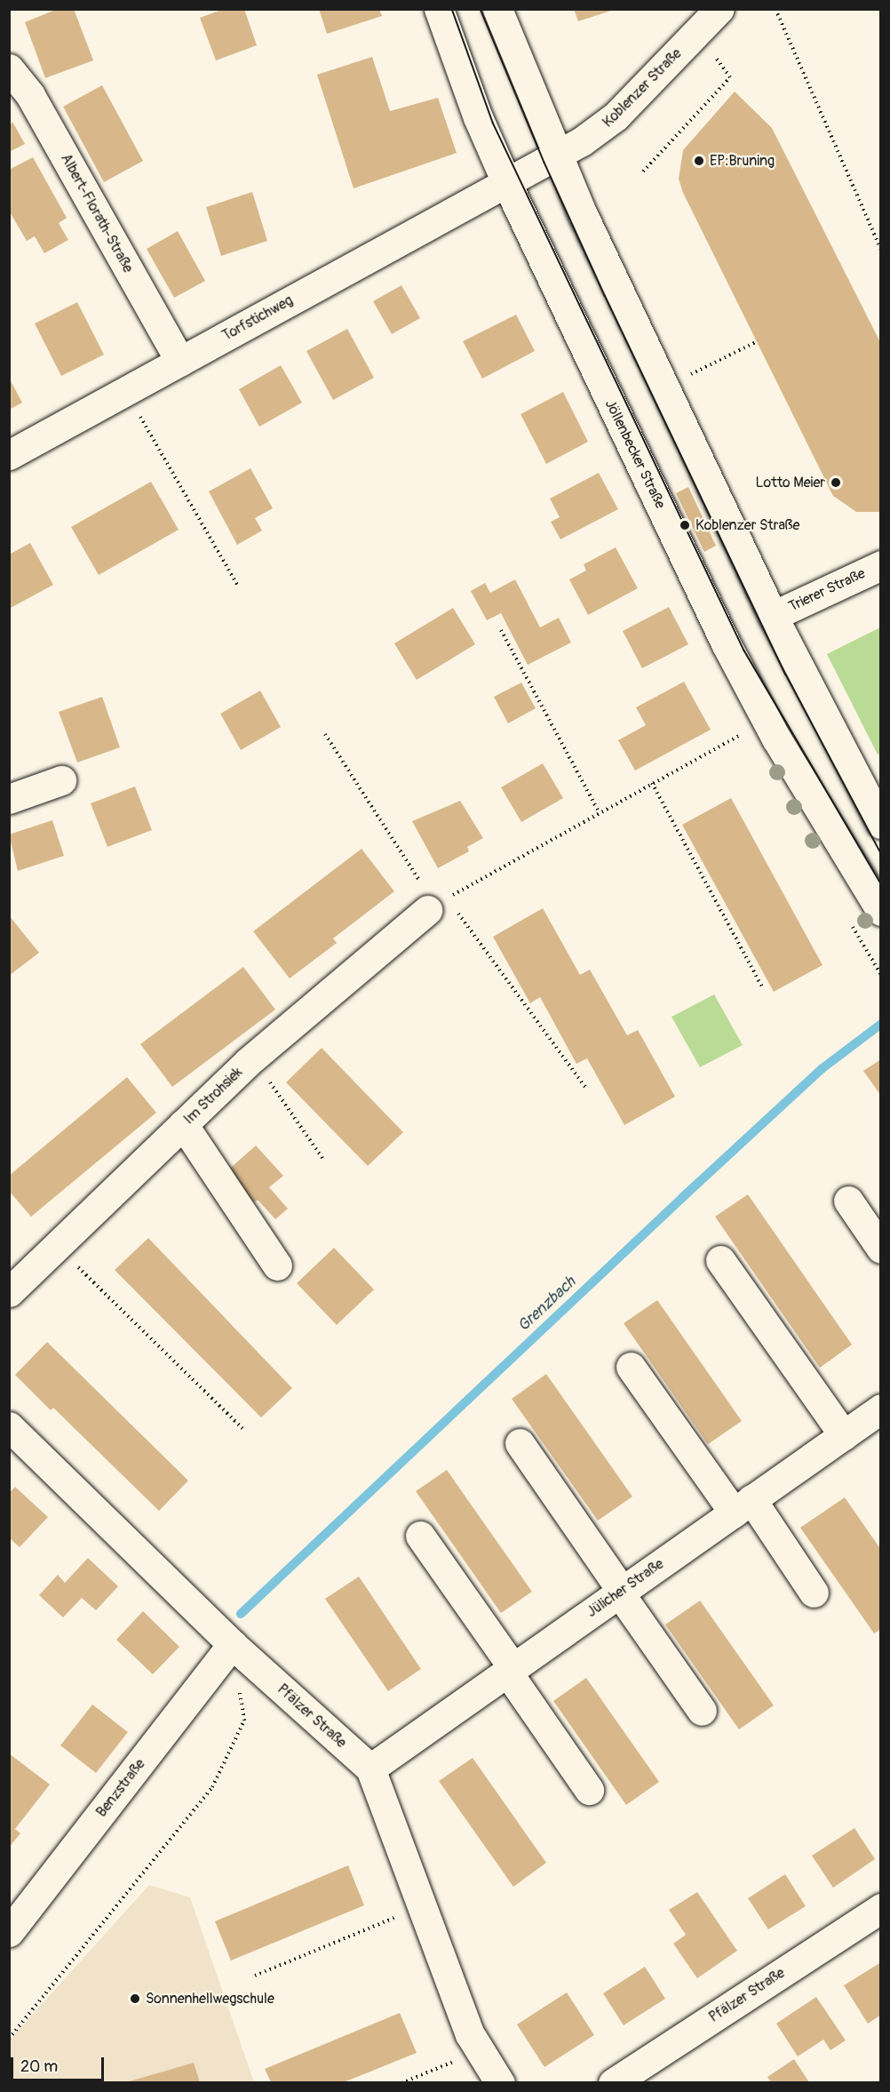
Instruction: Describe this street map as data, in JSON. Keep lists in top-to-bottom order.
{
  "streets": {
    "street": [
      "Koblenzer Straße",
      "Albert-Florath-Straße",
      "Torfstichweg",
      "Jöllenbecker Straße",
      "Trierer Straße",
      "Im Strohsiek",
      "Jülicher Straße",
      "Pfälzer Straße",
      "Benzstraße"
    ]
  },
  "crossings": [
    ["Koblenzer Straße", "Torfstichweg"],
    ["Koblenzer Straße", "Jöllenbecker Straße"],
    ["Albert-Florath-Straße", "Torfstichweg"],
    ["Torfstichweg", "Jöllenbecker Straße"],
    ["Jülicher Straße", "Pfälzer Straße"],
    ["Pfälzer Straße", "Benzstraße"]
  ],
  "water": ["Grenzbach"],
  "places": [
    "EP:Bruning",
    "Lotto Meier",
    "Koblenzer Straße",
    "Sonnenhellwegschule"
  ],
  "scale_bar": "20 m"
}
